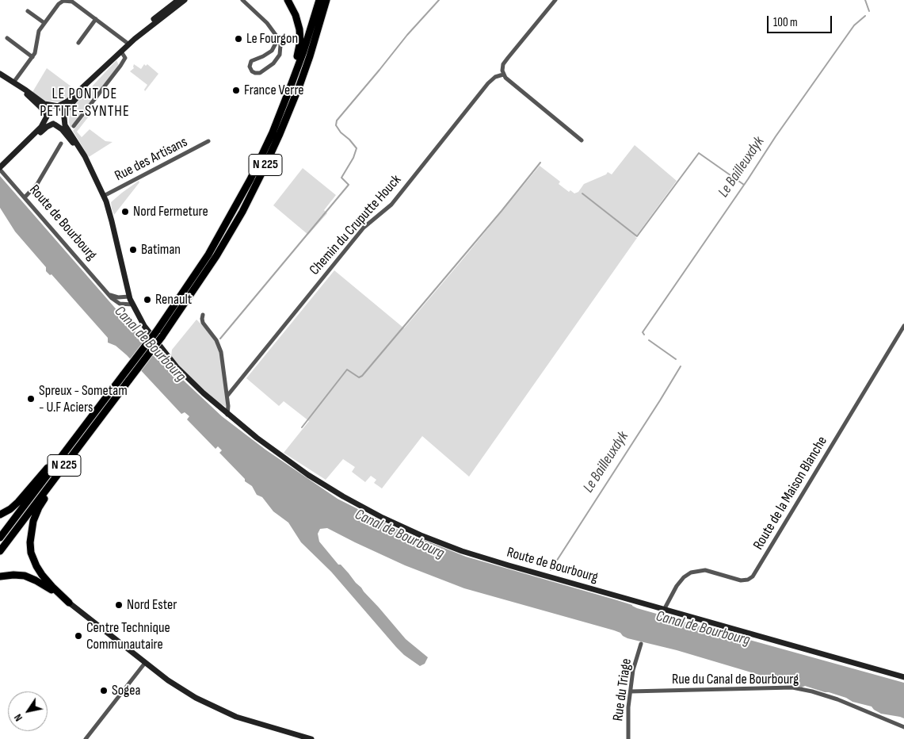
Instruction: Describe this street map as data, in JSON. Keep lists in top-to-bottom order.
{
  "streets": {
    "highway": ["N 225"],
    "main road": ["Route de Bourbourg"],
    "street": [
      "Rue des Artisans",
      "Chemin du Cruputte Houck",
      "Route de la Maison Blanche",
      "Rue du Canal de Bourbourg",
      "Rue du Triage"
    ]
  },
  "crossings": [
    ["Rue des Artisans", "Route de Bourbourg"],
    ["Route de Bourbourg", "Route de la Maison Blanche"],
    ["Rue du Canal de Bourbourg", "Rue du Triage"]
  ],
  "districts": ["LE PONT DE PETITE-SYNTHE"],
  "water": ["Le Bailleuxdyk", "Canal de Bourbourg"],
  "places": [
    "Le Fourgon",
    "France Verre",
    "Nord Fermeture",
    "Batiman",
    "Renault",
    "Spreux - Sometam - U.F Aciers",
    "Nord Ester",
    "Centre Technique Communautaire",
    "Sogea"
  ],
  "scale_bar": "100 m",
  "north": "bottom left"
}
